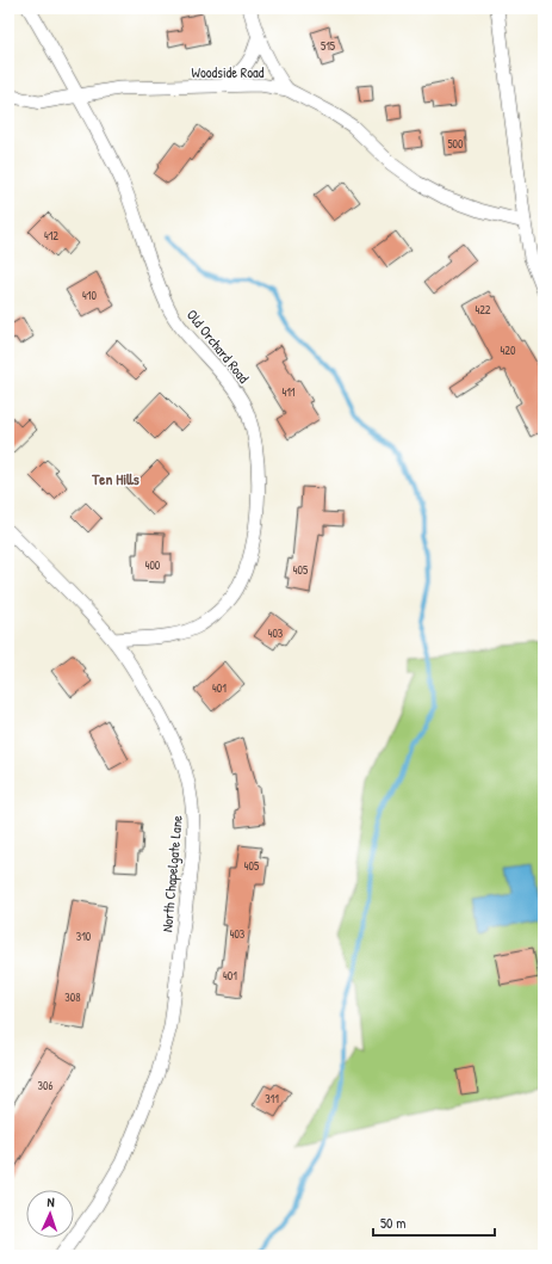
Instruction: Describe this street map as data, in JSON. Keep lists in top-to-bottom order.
{
  "streets": {
    "street": ["Woodside Road", "Old Orchard Road", "North Chapelgate Lane"]
  },
  "crossings": [
    ["Woodside Road", "Old Orchard Road"],
    ["Old Orchard Road", "North Chapelgate Lane"]
  ],
  "districts": ["Ten Hills"],
  "house_numbers": [
    "515",
    "500",
    "412",
    "410",
    "422",
    "420",
    "411",
    "400",
    "405",
    "403",
    "401",
    "405",
    "403",
    "310",
    "401",
    "308",
    "306",
    "311"
  ],
  "scale_bar": "50 m",
  "north": "top"
}
